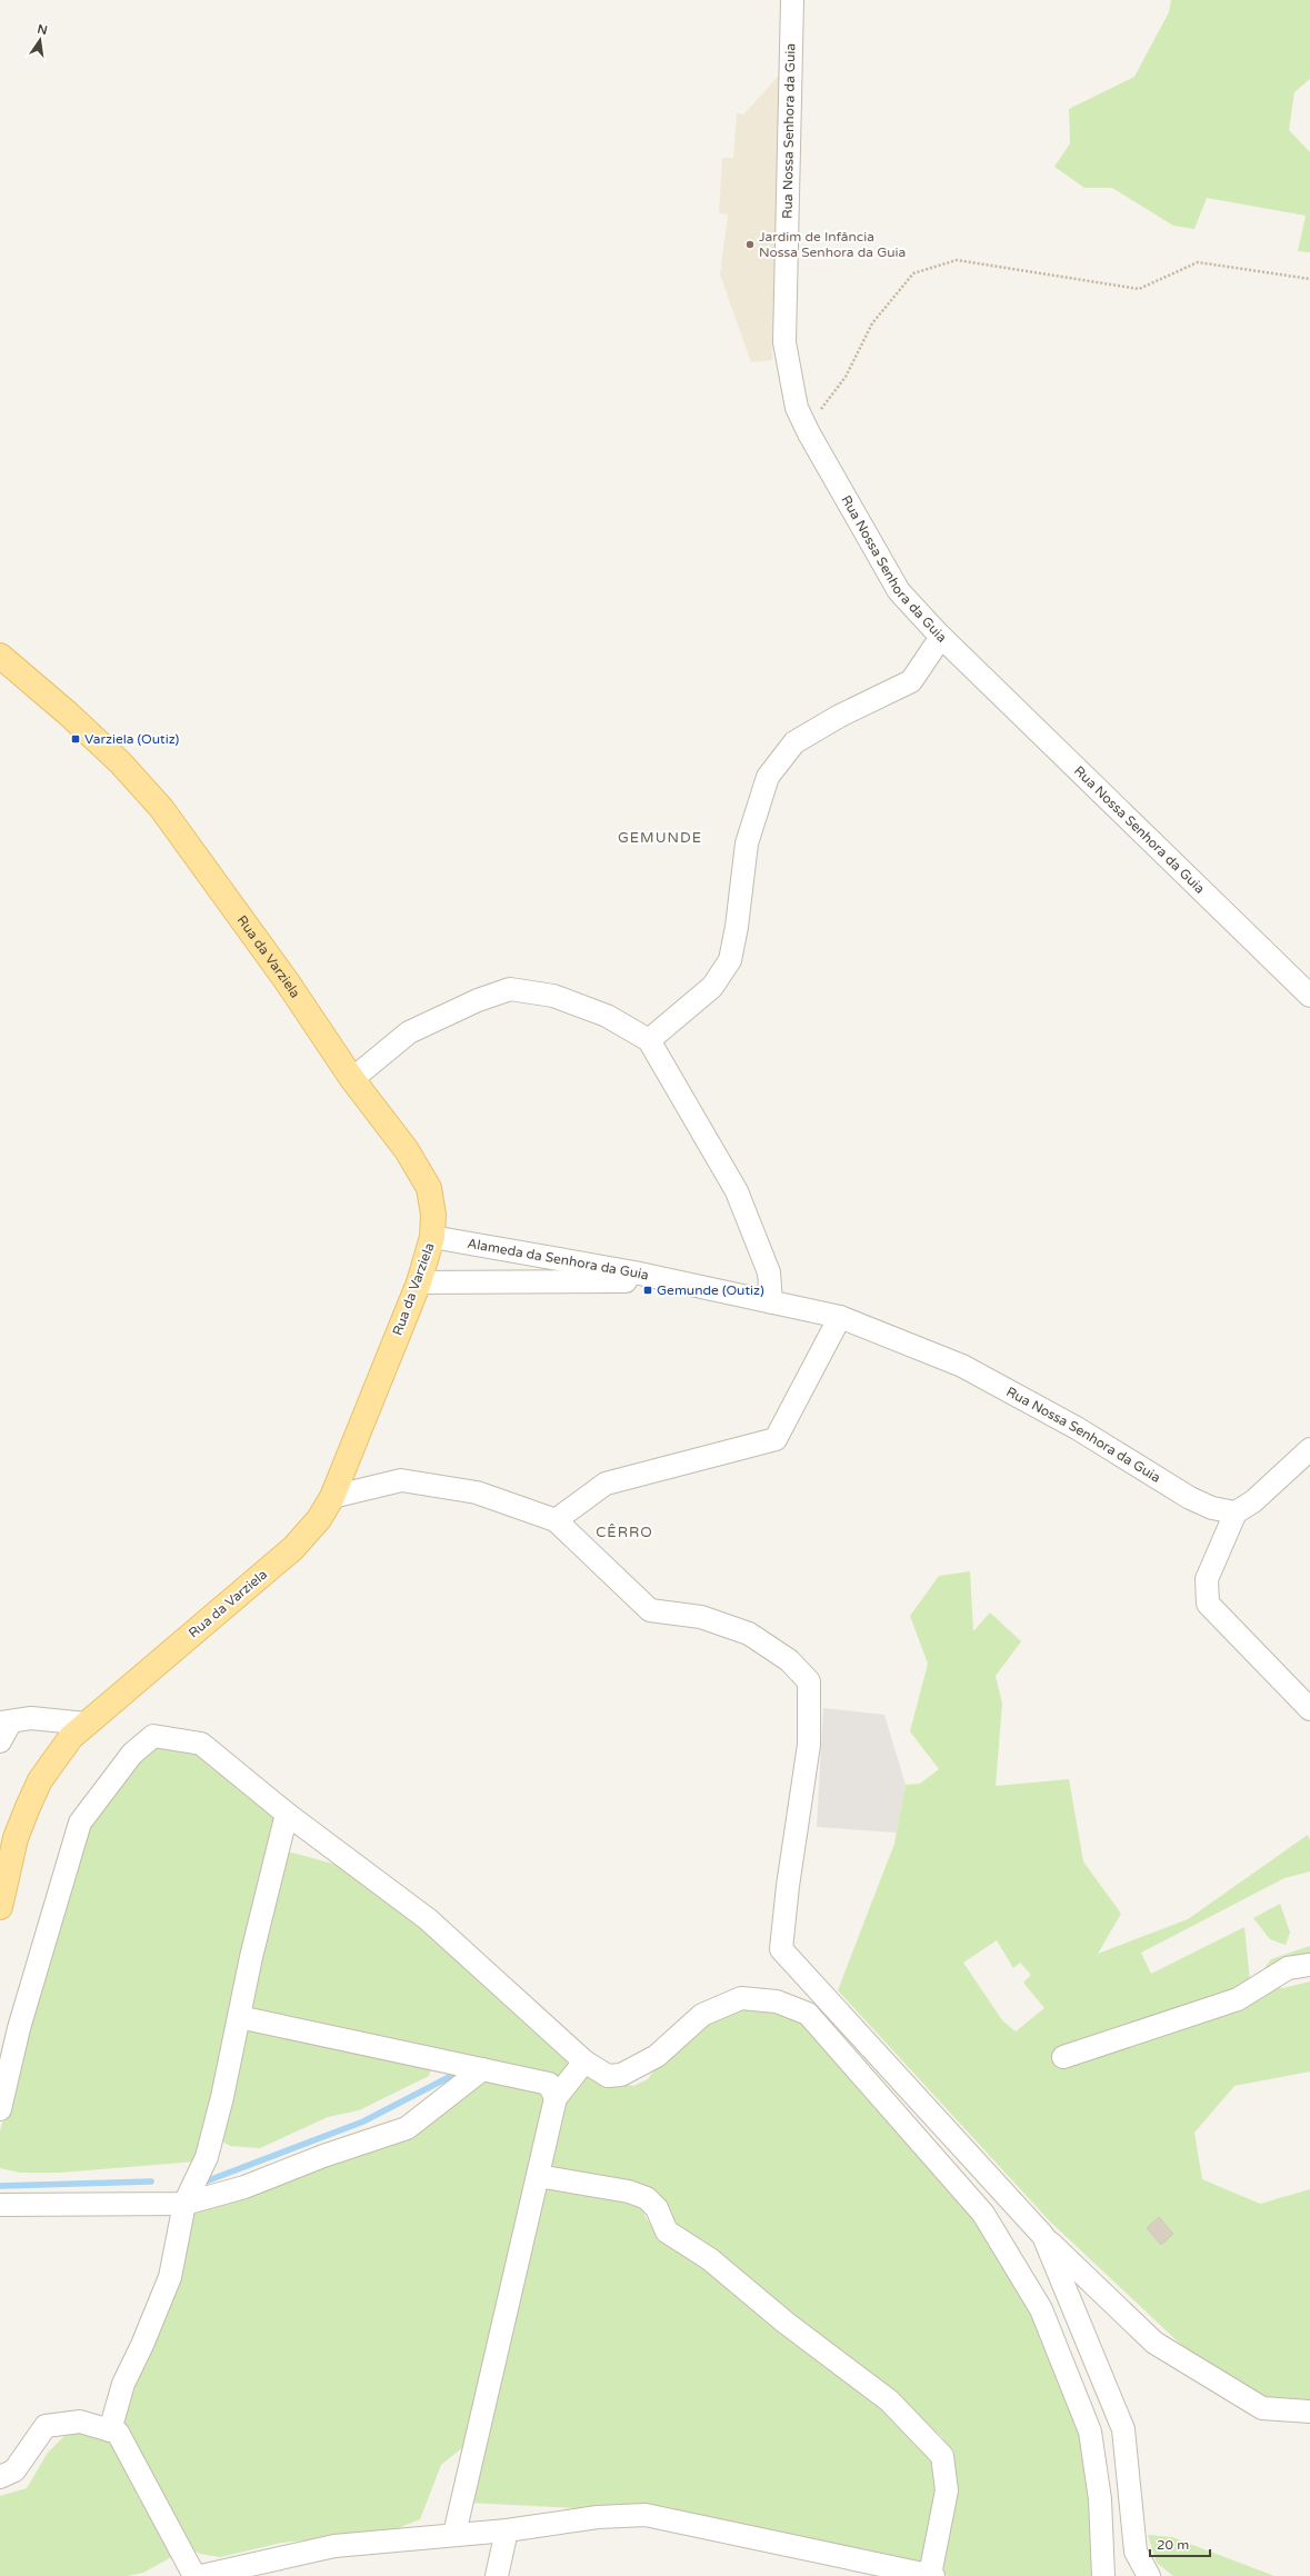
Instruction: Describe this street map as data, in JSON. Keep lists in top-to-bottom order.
{
  "streets": {
    "main road": ["Rua da Varziela"],
    "street": ["Rua Nossa Senhora da Guia", "Alameda da Senhora da Guia"]
  },
  "crossings": [
    ["Rua Nossa Senhora da Guia", "Alameda da Senhora da Guia"],
    ["Rua da Varziela", "Alameda da Senhora da Guia"]
  ],
  "districts": ["GEMUNDE", "CÊRRO"],
  "places": {
    "other": ["Jardim de Infância Nossa Senhora da Guia"],
    "transit": ["Varziela (Outiz)", "Gemunde (Outiz)"]
  },
  "scale_bar": "20 m",
  "north": "top"
}
